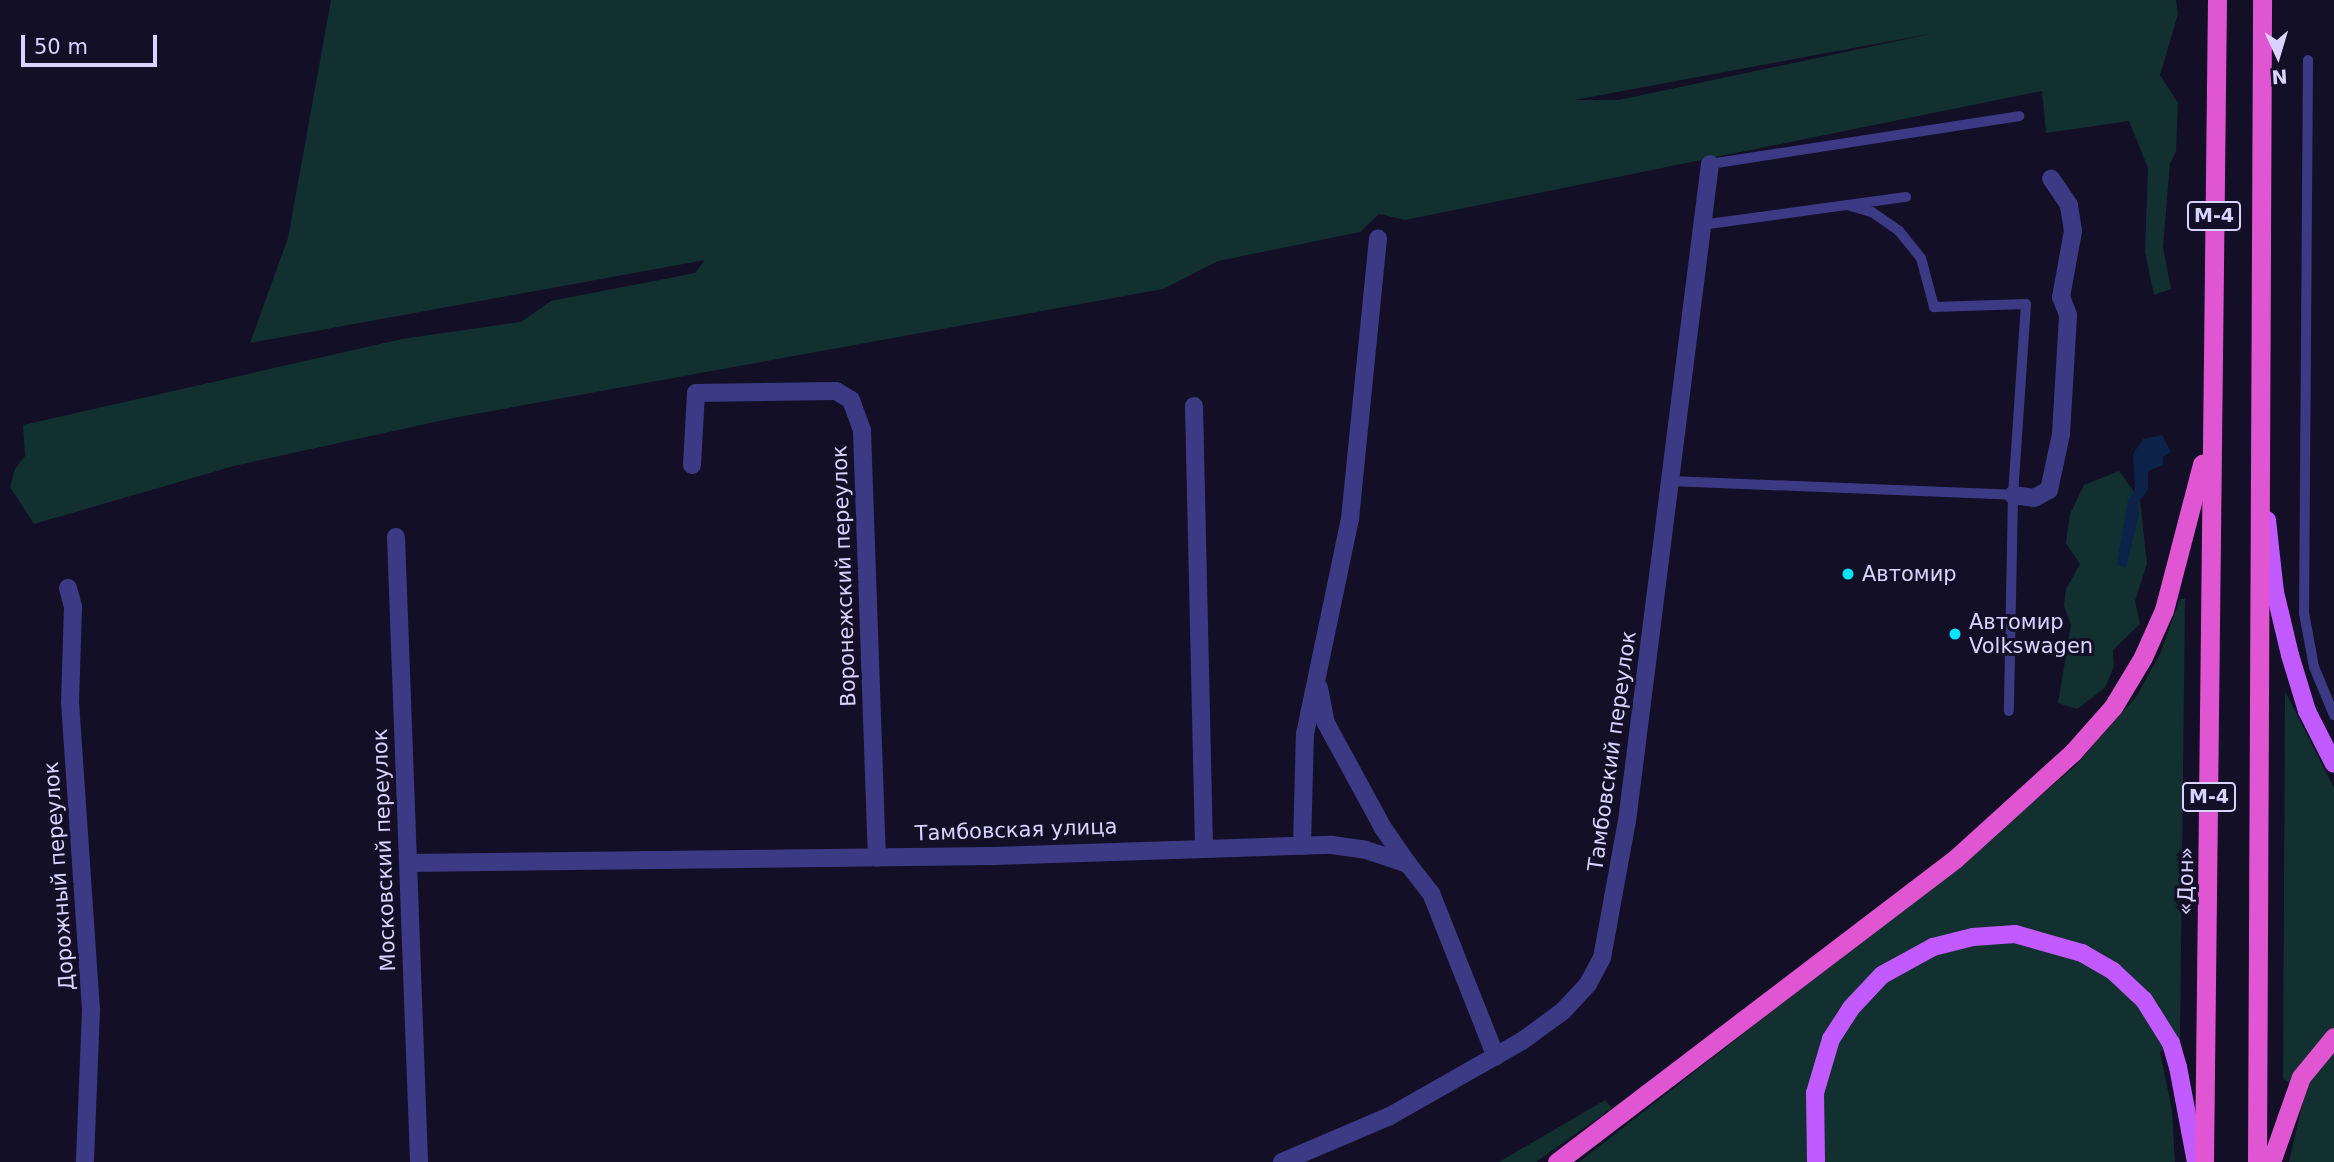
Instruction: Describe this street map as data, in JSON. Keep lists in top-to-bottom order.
{
  "streets": {
    "highway": ["М-4", "«Дон»"],
    "street": [
      "Воронежский переулок",
      "Тамбовский переулок",
      "Тамбовская улица",
      "Московский переулок",
      "Дорожный переулок"
    ]
  },
  "crossings": [
    ["М-4", "«Дон»"],
    ["Воронежский переулок", "Тамбовская улица"],
    ["Тамбовская улица", "Московский переулок"]
  ],
  "places": ["Автомир", "Автомир Volkswagen"],
  "scale_bar": "50 m",
  "north": "bottom"
}
